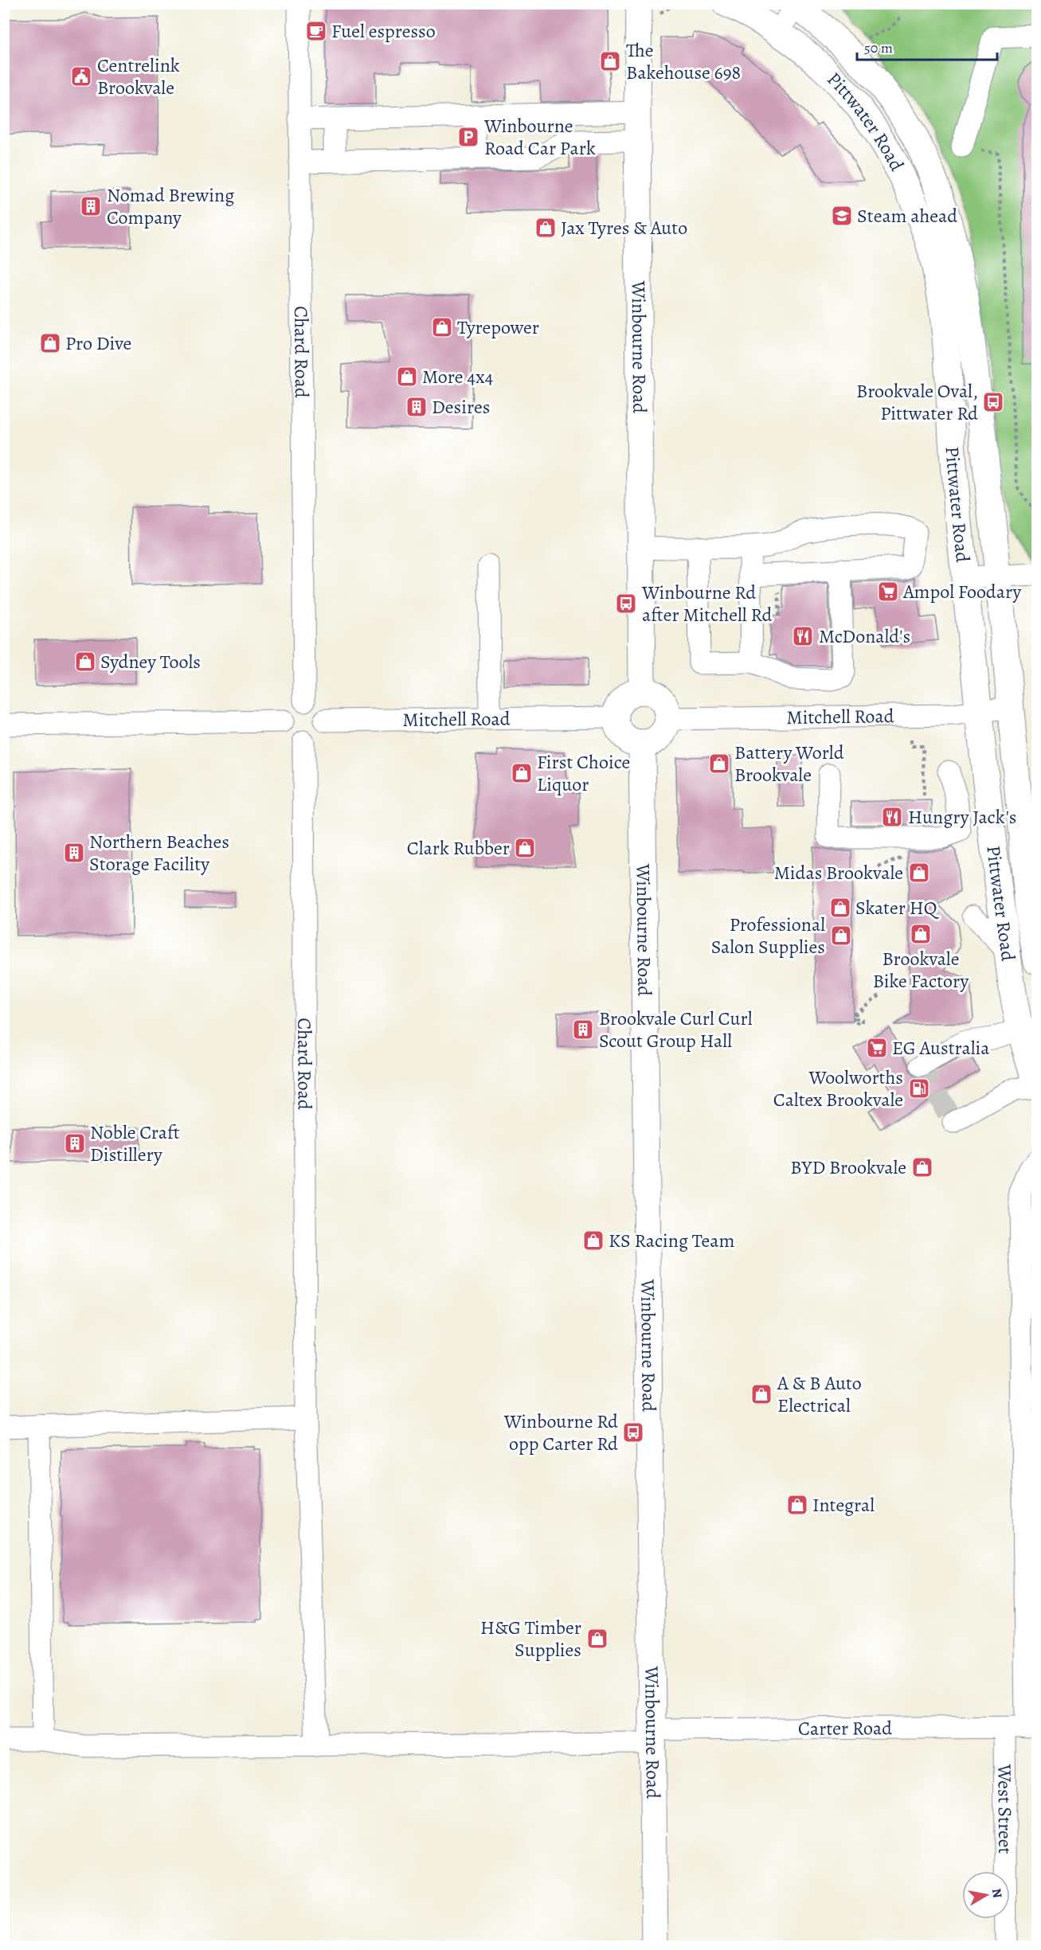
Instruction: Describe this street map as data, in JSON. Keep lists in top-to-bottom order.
{
  "streets": {
    "main road": ["Pittwater Road", "Winbourne Road"],
    "street": [
      "Chard Road",
      "Mitchell Road",
      "Carter Road",
      "West Street"
    ]
  },
  "crossings": [
    ["Pittwater Road", "Mitchell Road"],
    ["Winbourne Road", "Mitchell Road"],
    ["Winbourne Road", "Carter Road"],
    ["Chard Road", "Mitchell Road"],
    ["Chard Road", "Carter Road"],
    ["Carter Road", "West Street"]
  ],
  "places": {
    "cafe": ["Fuel espresso"],
    "shop": [
      "The Bakehouse 698",
      "Jax Tyres & Auto",
      "Tyrepower",
      "Pro Dive",
      "More 4x4",
      "Sydney Tools",
      "Battery World Brookvale",
      "First Choice Liquor",
      "Clark Rubber",
      "Midas Brookvale",
      "Skater HQ",
      "Brookvale Bike Factory",
      "Professional Salon Supplies",
      "BYD Brookvale",
      "KS Racing Team",
      "A & B Auto Electrical",
      "Integral",
      "H&G Timber Supplies"
    ],
    "public building": ["Centrelink Brookvale"],
    "parking": ["Winbourne Road Car Park"],
    "building": [
      "Nomad Brewing Company",
      "Desires",
      "Northern Beaches Storage Facility",
      "Brookvale Curl Curl Scout Group Hall",
      "Noble Craft Distillery"
    ],
    "school or university": ["Steam ahead"],
    "bus stop": ["Brookvale Oval, Pittwater Rd", "Winbourne Rd after Mitchell Rd", "Winbourne Rd opp Carter Rd"],
    "supermarket": ["Ampol Foodary", "EG Australia"],
    "restaurant": ["McDonald's", "Hungry Jack's"],
    "fuel station": ["Woolworths Caltex Brookvale"]
  },
  "scale_bar": "50 m",
  "north": "right"
}
